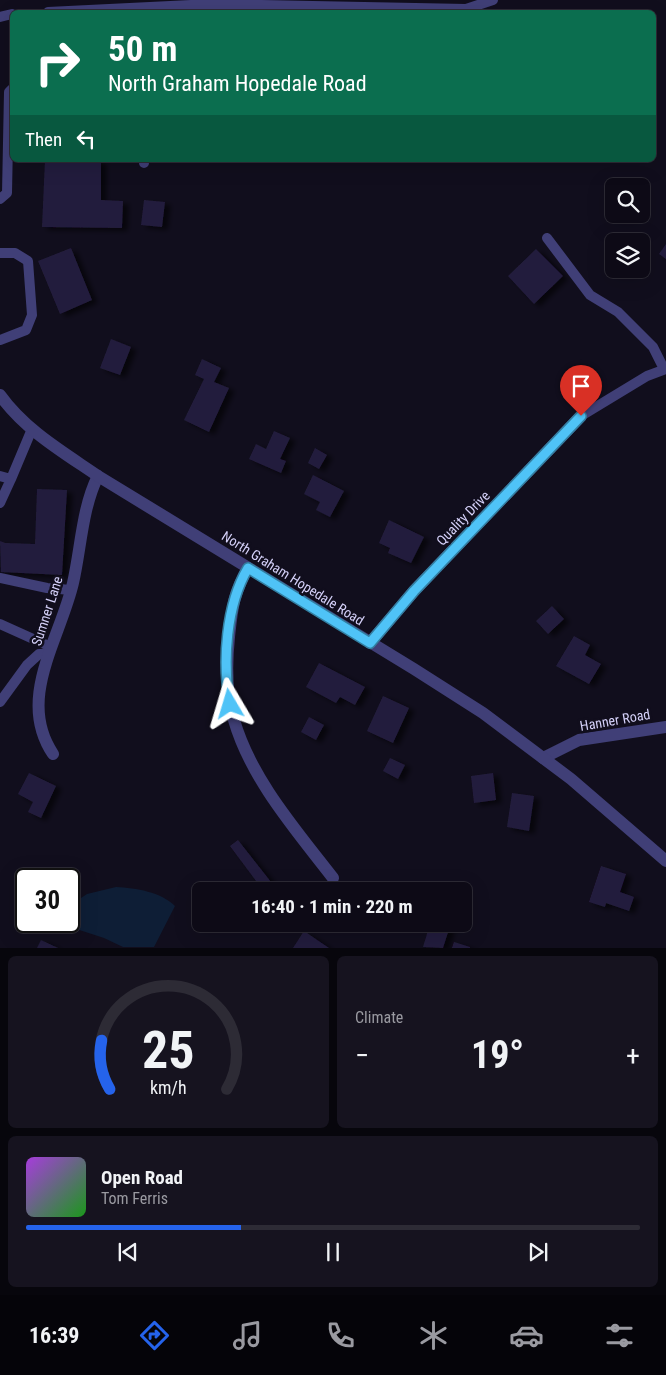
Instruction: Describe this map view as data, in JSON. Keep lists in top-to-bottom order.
{
  "streets": {
    "street": [
      "Quality Drive",
      "North Graham Hopedale Road",
      "Sumner Lane",
      "Hanner Road"
    ]
  },
  "crossings": [
    ["Quality Drive", "North Graham Hopedale Road"],
    ["North Graham Hopedale Road", "Sumner Lane"],
    ["North Graham Hopedale Road", "Hanner Road"]
  ],
  "page": {
    "turn": ["50 m", "North Graham Hopedale Road"],
    "then": "Then",
    "limit": "30",
    "trip": "16:40 · 1 min · 220 m",
    "tile": "Climate",
    "heat": ["−", "19°", "+"],
    "song": ["Open Road", "Tom Ferris"],
    "tabs": "16:39",
    "gauge": ["25", "km/h"]
  }
}
